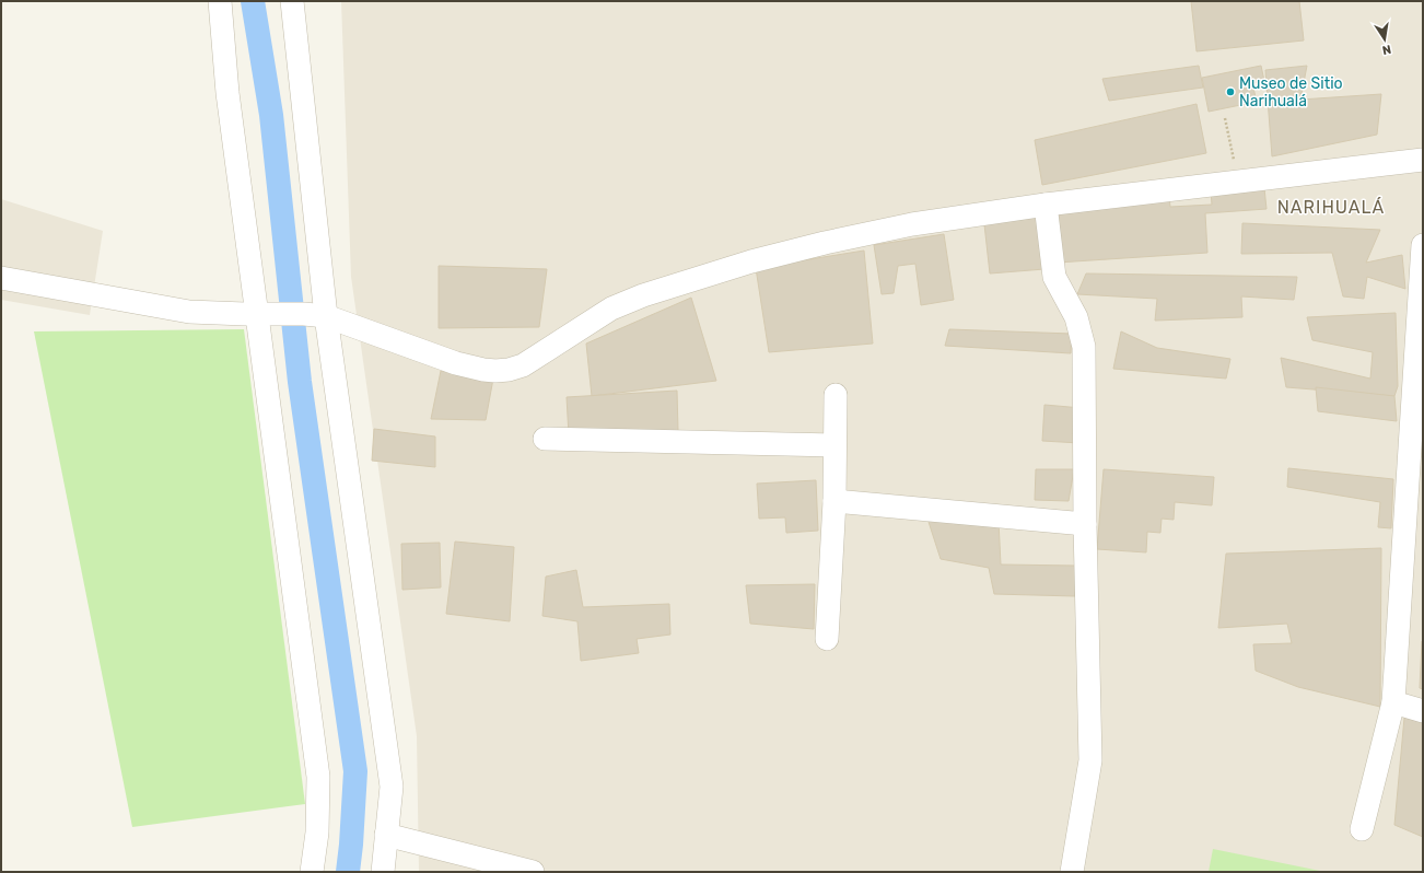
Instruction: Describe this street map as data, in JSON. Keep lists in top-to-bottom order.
{
  "districts": ["NARIHUALÁ"],
  "places": ["Museo de Sitio Narihualá"],
  "north": "bottom"
}
